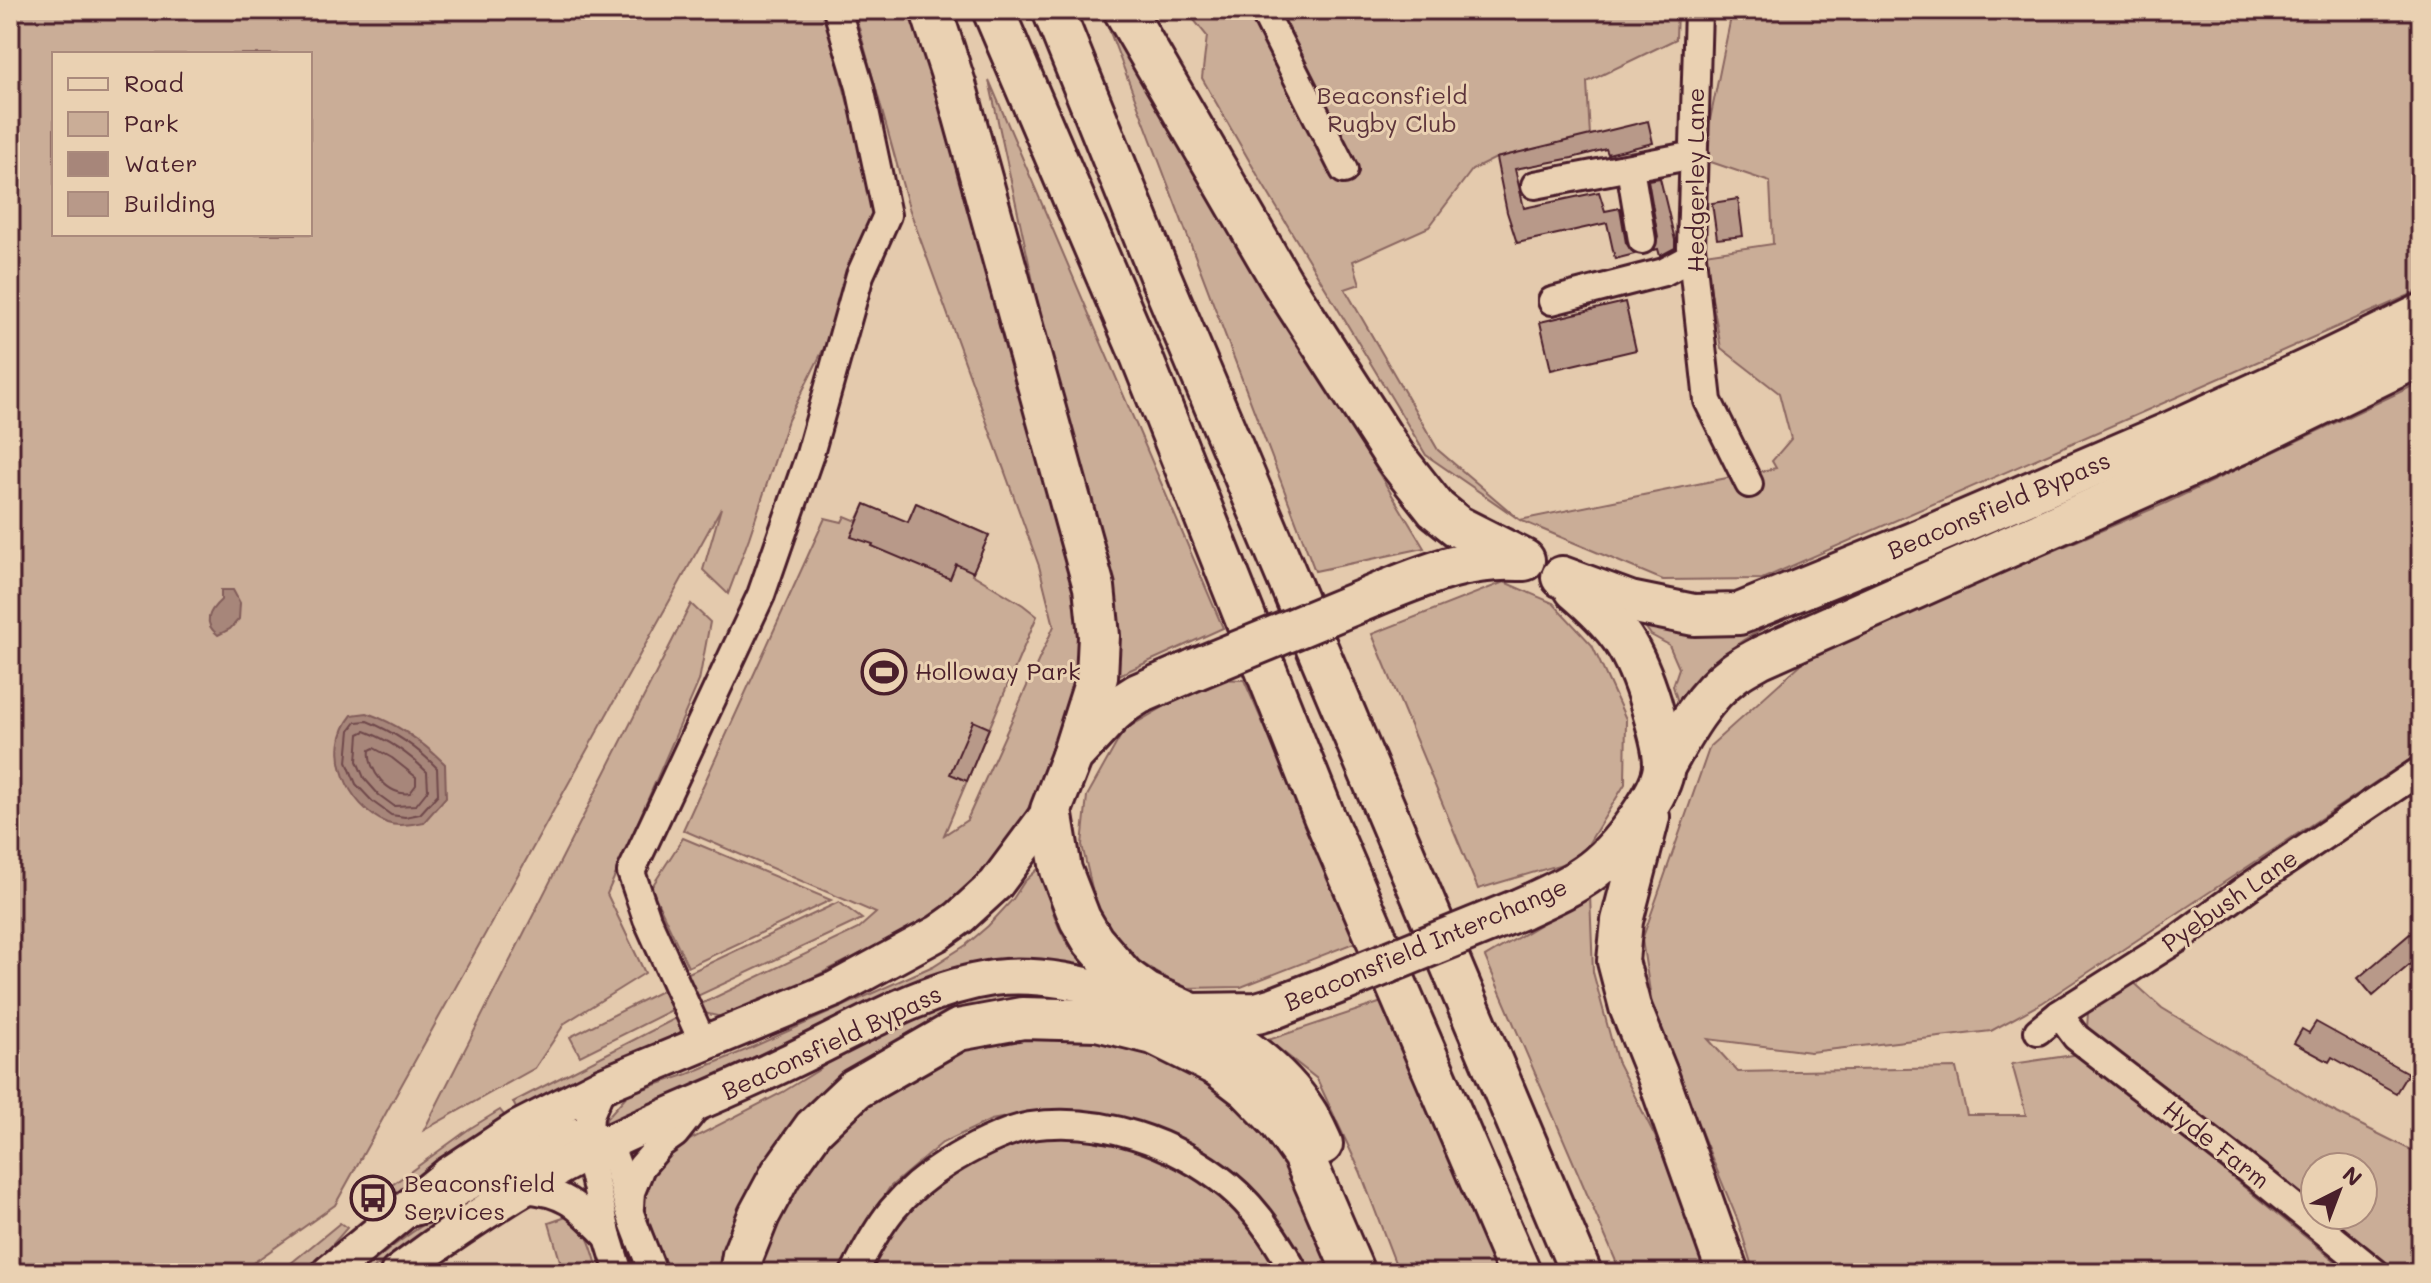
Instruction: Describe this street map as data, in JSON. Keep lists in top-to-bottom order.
{
  "streets": {
    "highway": ["Beaconsfield Bypass", "Beaconsfield Interchange"],
    "street": ["Hedgerley Lane", "Pyebush Lane", "Hyde Farm"]
  },
  "crossings": [
    ["Beaconsfield Bypass", "Beaconsfield Interchange"],
    ["Pyebush Lane", "Hyde Farm"]
  ],
  "parks": ["Beaconsfield Rugby Club"],
  "places": {
    "sports": ["Holloway Park"],
    "bus stop": ["Beaconsfield Services"]
  },
  "legend": [
    "Road",
    "Park",
    "Water",
    "Building"
  ],
  "north": "top right"
}
